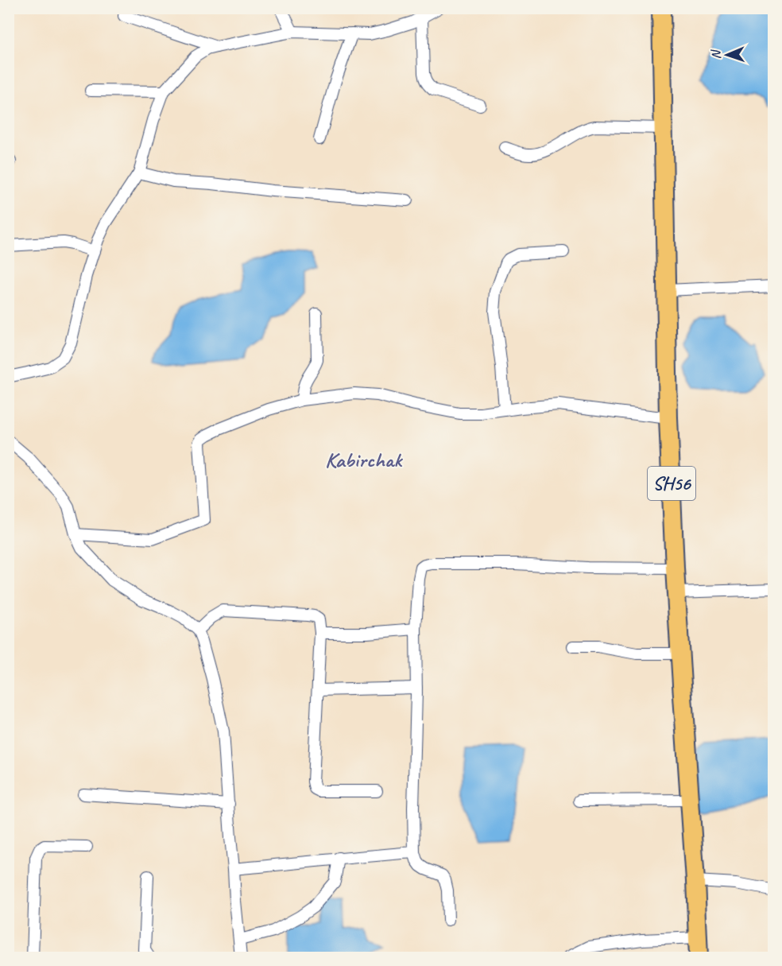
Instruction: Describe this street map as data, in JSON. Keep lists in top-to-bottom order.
{
  "streets": {
    "main road": ["SH56"]
  },
  "districts": ["Kabirchak"],
  "north": "left"
}
